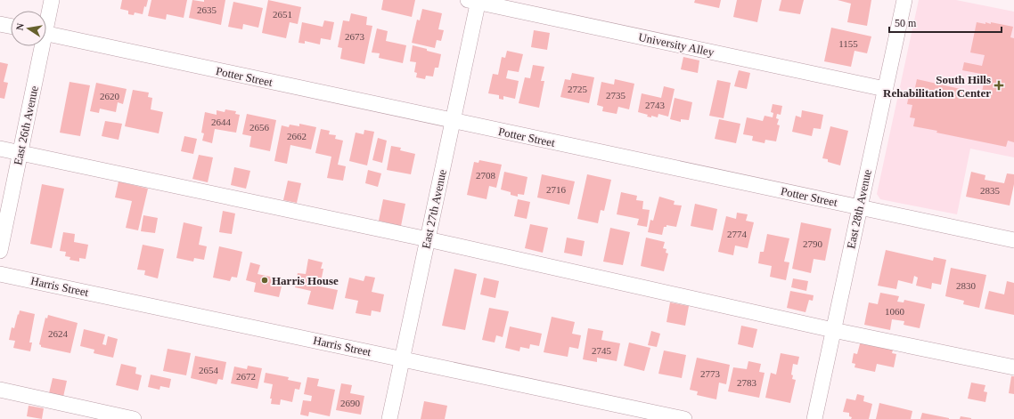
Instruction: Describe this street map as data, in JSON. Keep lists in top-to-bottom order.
{
  "streets": {
    "street": [
      "University Alley",
      "Potter Street",
      "East 26th Avenue",
      "East 27th Avenue",
      "East 28th Avenue",
      "Harris Street"
    ]
  },
  "crossings": [
    ["University Alley", "East 27th Avenue"],
    ["University Alley", "East 28th Avenue"],
    ["Potter Street", "East 27th Avenue"],
    ["Potter Street", "East 28th Avenue"],
    ["East 27th Avenue", "Harris Street"]
  ],
  "places": {
    "health": ["South Hills Rehabilitation Center"],
    "other": ["Harris House"]
  },
  "house_numbers": [
    "2635",
    "2651",
    "2673",
    "1155",
    "2725",
    "2735",
    "2620",
    "2743",
    "2644",
    "2656",
    "2662",
    "2708",
    "2716",
    "2835",
    "2774",
    "2790",
    "2830",
    "1060",
    "2624",
    "2745",
    "2654",
    "2773",
    "2672",
    "2783",
    "2690"
  ],
  "scale_bar": "50 m",
  "north": "left"
}
